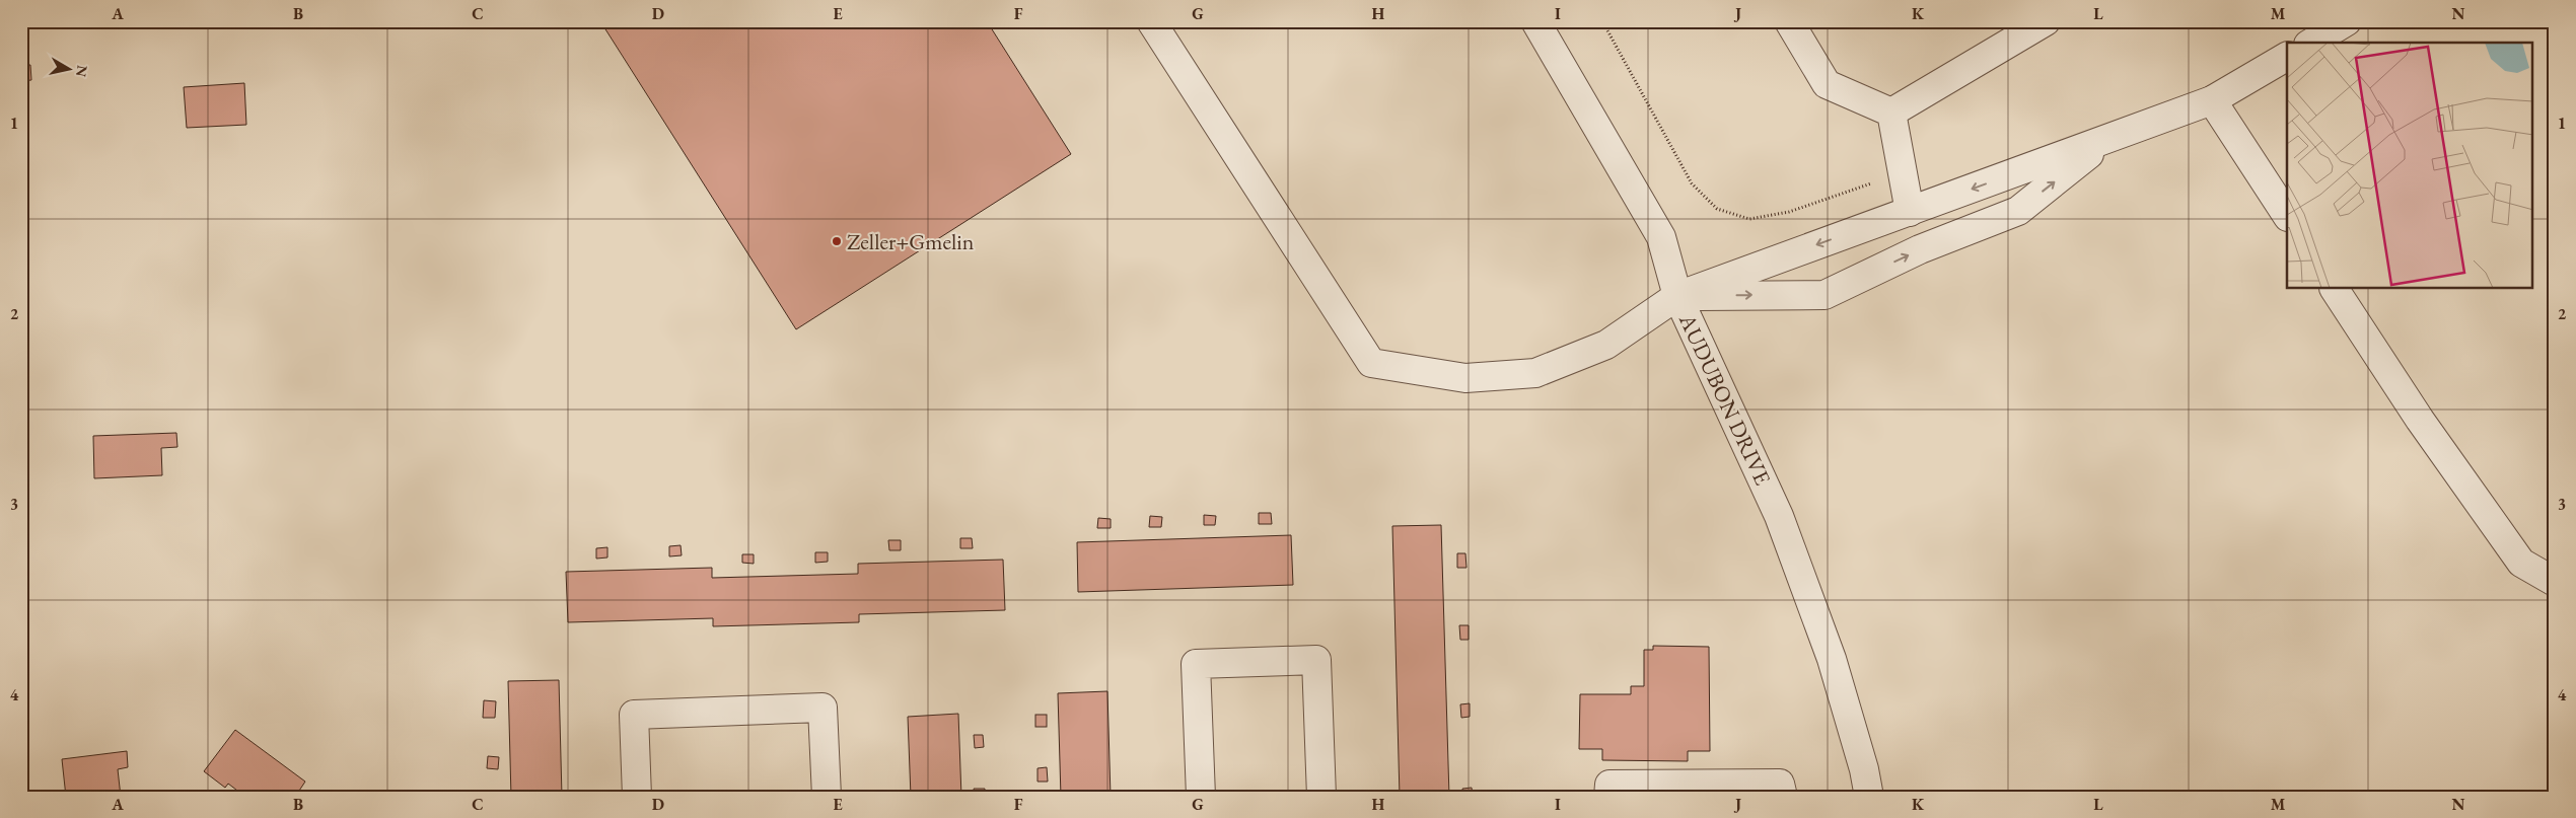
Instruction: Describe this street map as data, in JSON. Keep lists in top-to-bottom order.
{
  "streets": {
    "street": ["AUDUBON DRIVE"]
  },
  "places": ["Zeller+Gmelin"],
  "north": "right",
  "grid": {
    "columns": [
      "A",
      "B",
      "C",
      "D",
      "E",
      "F",
      "G",
      "H",
      "I",
      "J",
      "K",
      "L",
      "M",
      "N"
    ],
    "rows": [
      "1",
      "2",
      "3",
      "4"
    ]
  }
}
